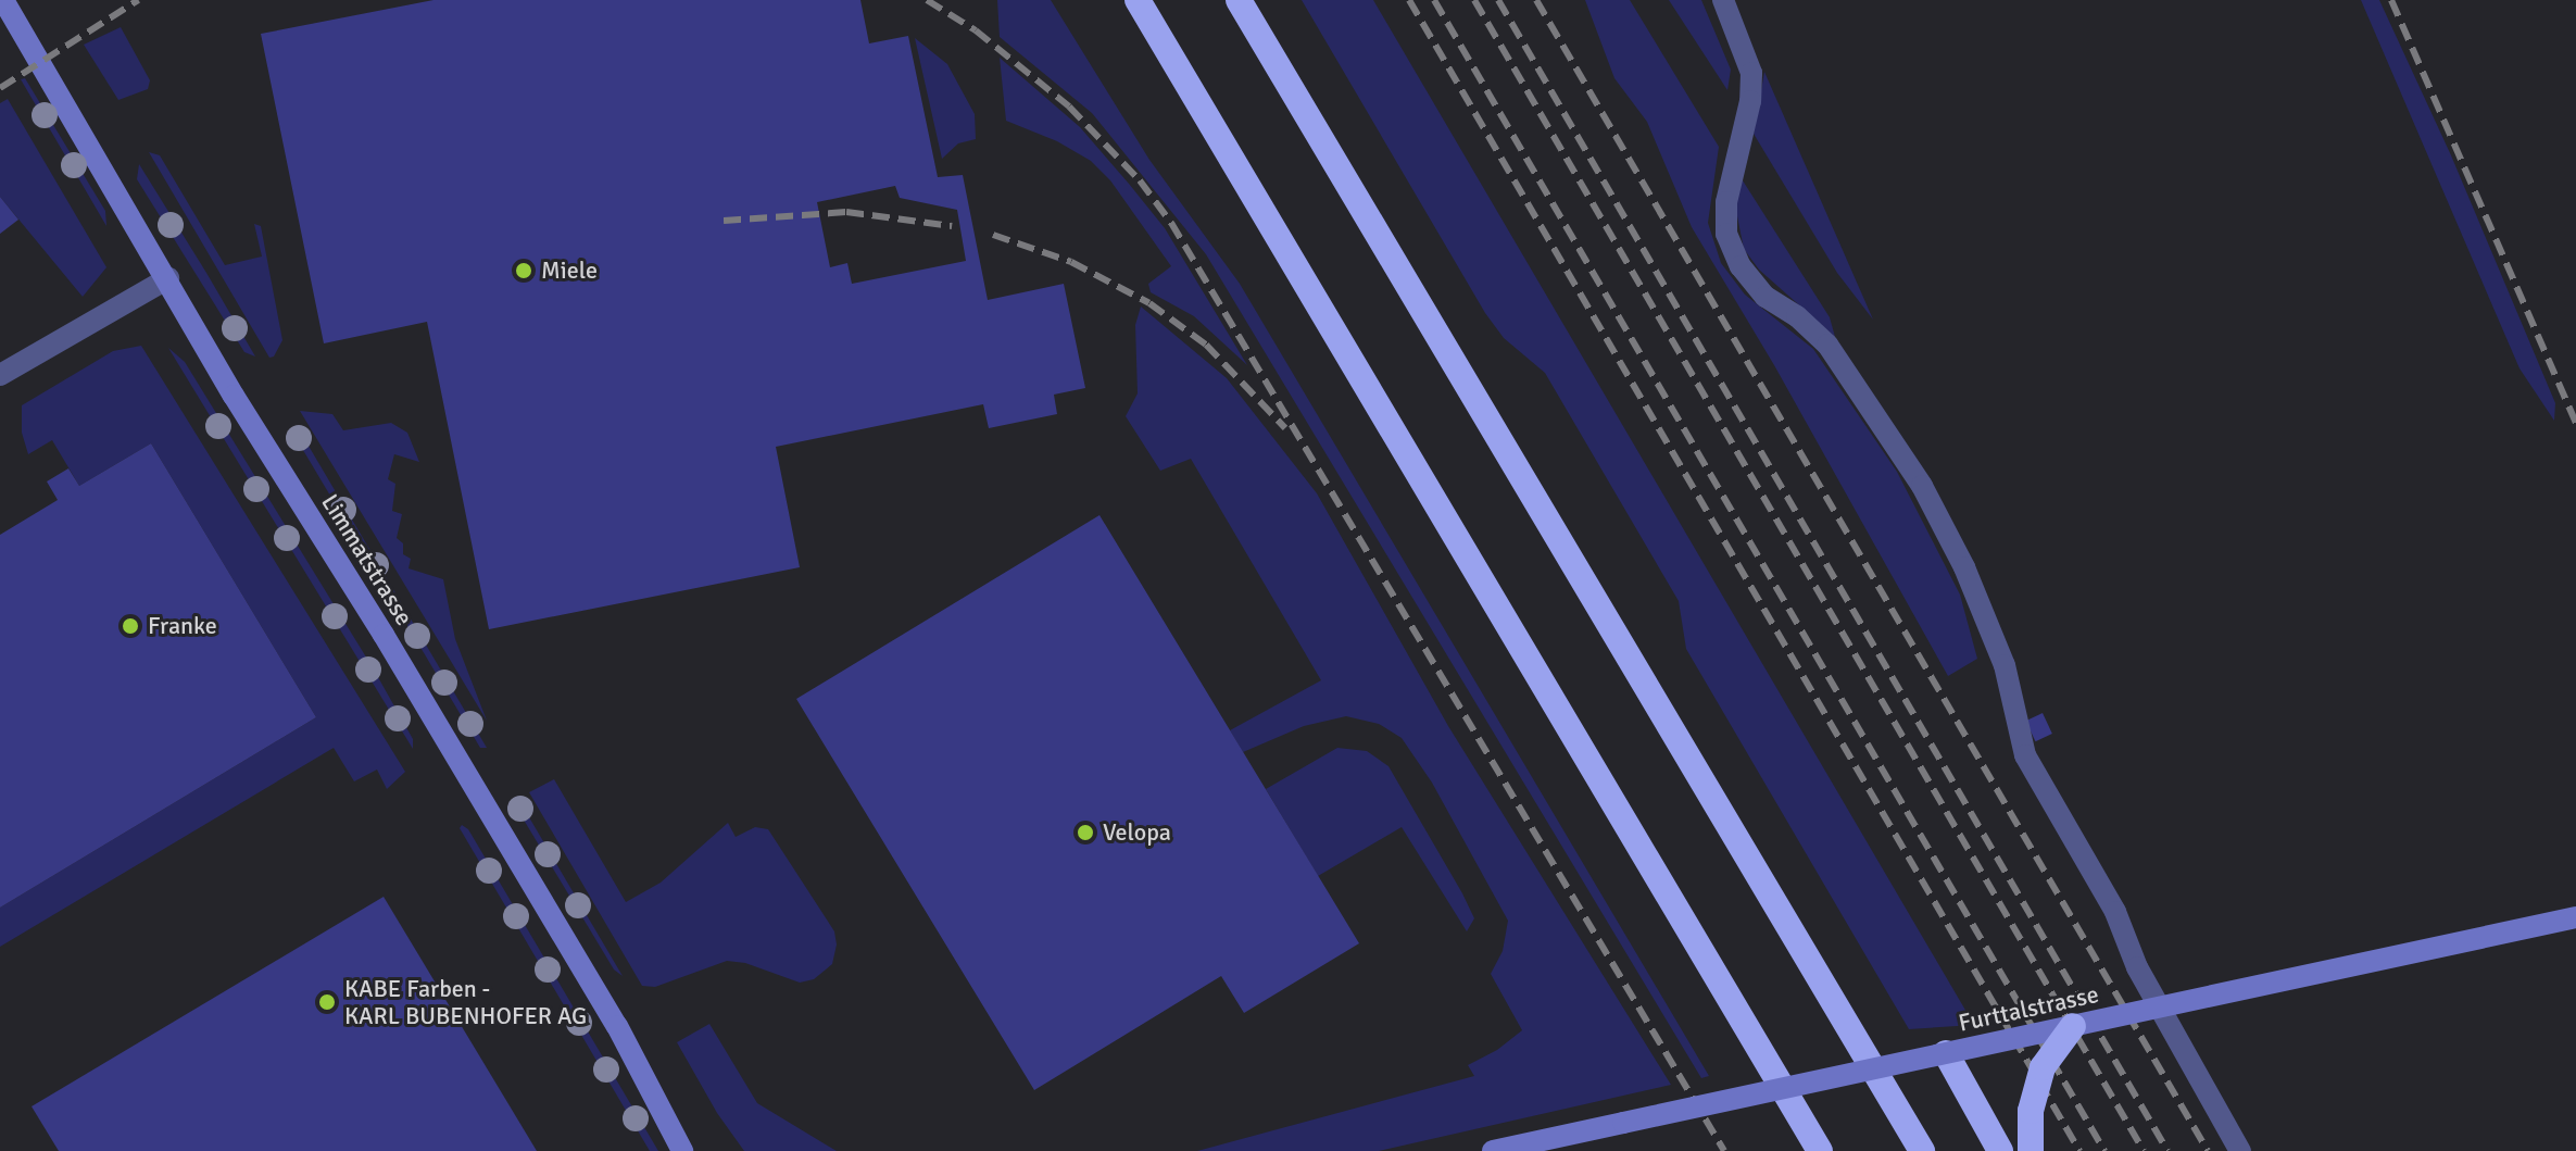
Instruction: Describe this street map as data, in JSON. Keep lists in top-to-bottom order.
{
  "streets": {
    "main road": ["Limmatstrasse", "Furttalstrasse"]
  },
  "places": [
    "Miele",
    "Franke",
    "Velopa",
    "KABE Farben - KARL BUBENHOFER AG"
  ]
}
